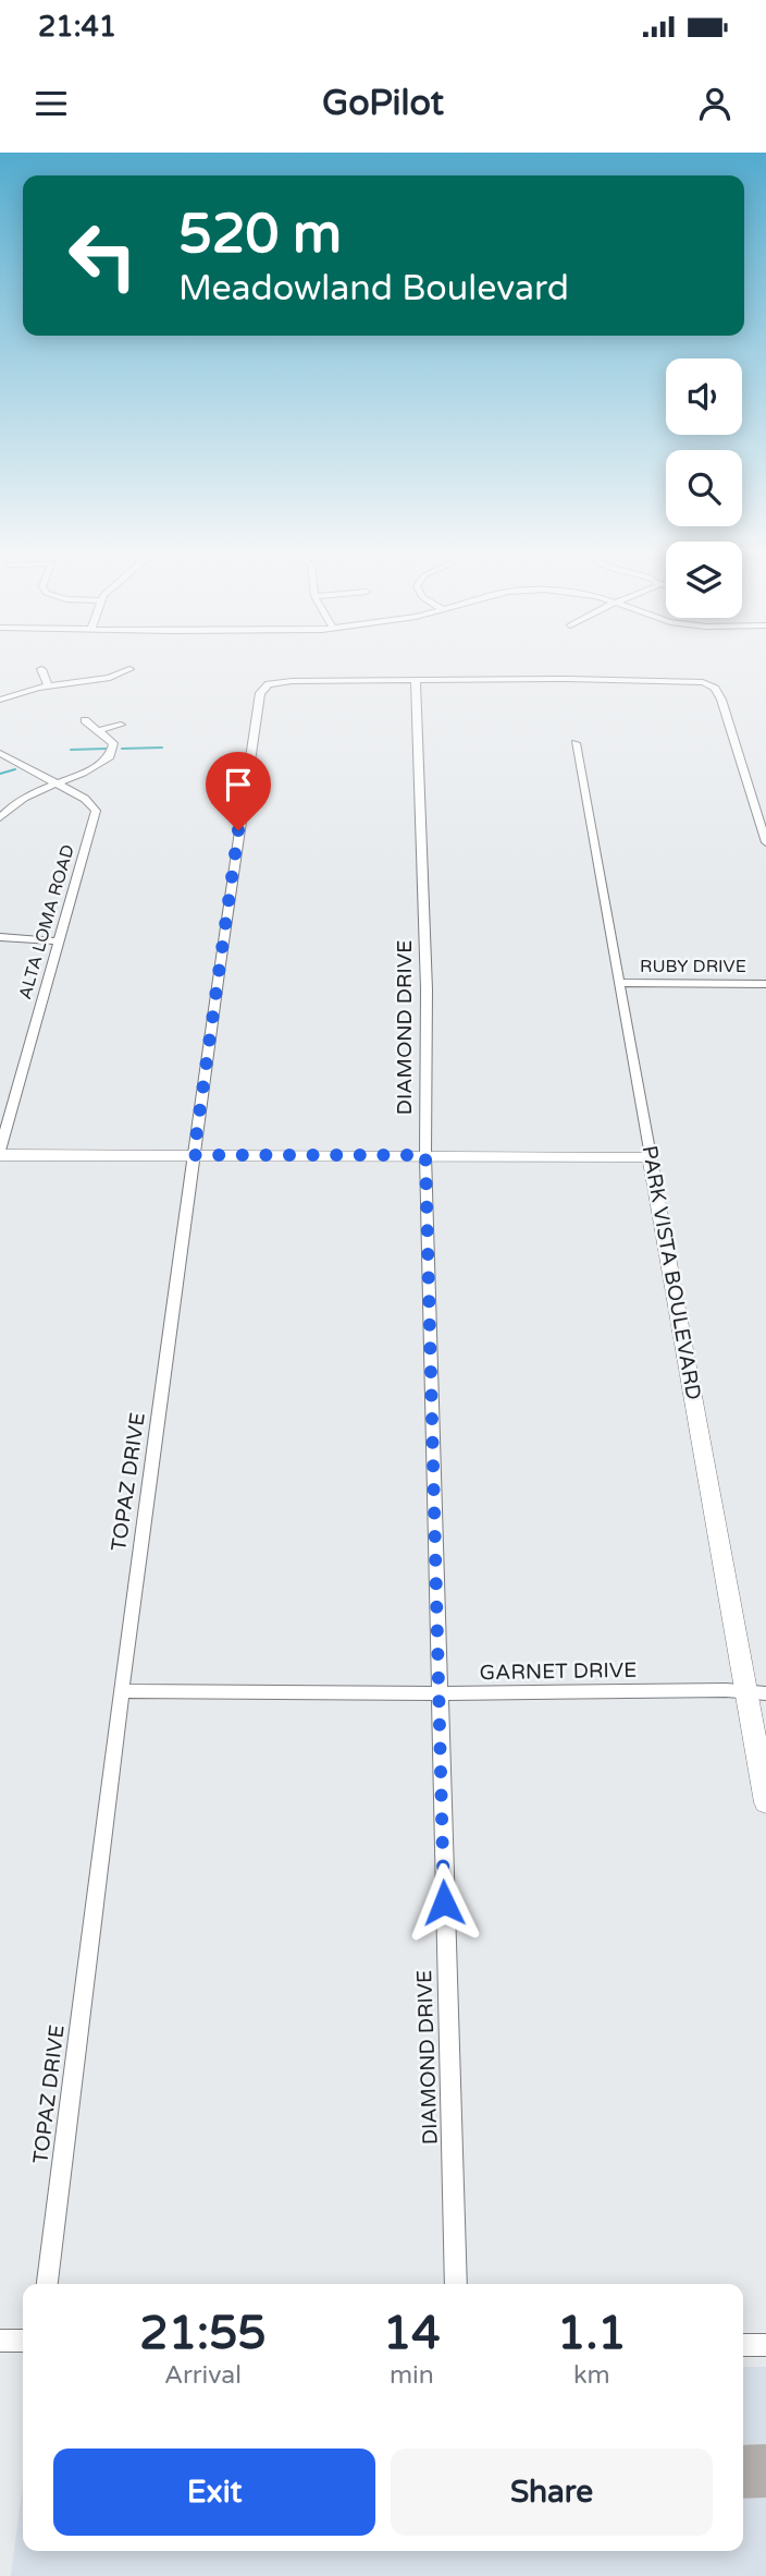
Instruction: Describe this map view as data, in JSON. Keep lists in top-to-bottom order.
{
  "streets": {
    "street": [
      "ALTA LOMA ROAD",
      "RUBY DRIVE",
      "DIAMOND DRIVE",
      "PARK VISTA BOULEVARD",
      "TOPAZ DRIVE",
      "GARNET DRIVE"
    ]
  },
  "crossings": [
    ["RUBY DRIVE", "PARK VISTA BOULEVARD"],
    ["DIAMOND DRIVE", "TOPAZ DRIVE"],
    ["DIAMOND DRIVE", "GARNET DRIVE"],
    ["PARK VISTA BOULEVARD", "GARNET DRIVE"],
    ["TOPAZ DRIVE", "GARNET DRIVE"]
  ],
  "page": {
    "status": "21:41",
    "header": "GoPilot",
    "turn": ["520 m", "Meadowland Boulevard"],
    "eta": [
      "21:55",
      "Arrival",
      "14",
      "min",
      "1.1",
      "km"
    ],
    "buttons": ["Exit", "Share"]
  }
}
